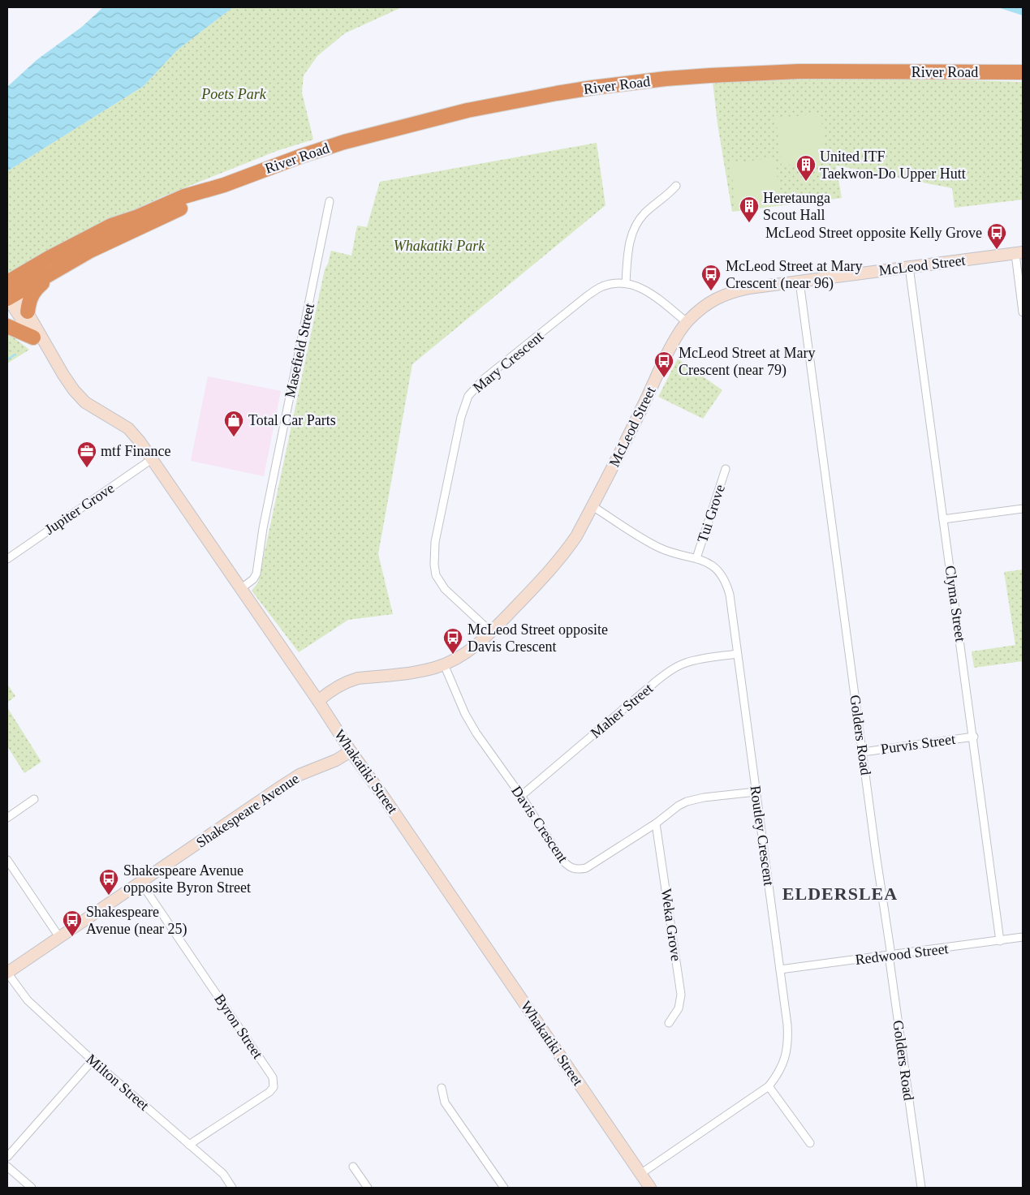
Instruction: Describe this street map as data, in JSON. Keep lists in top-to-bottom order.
{
  "streets": {
    "highway": ["River Road"],
    "street": [
      "McLeod Street",
      "Masefield Street",
      "Mary Crescent",
      "Jupiter Grove",
      "Tui Grove",
      "Clyma Street",
      "Maher Street",
      "Golders Road",
      "Purvis Street",
      "Whakatiki Street",
      "Shakespeare Avenue",
      "Davis Crescent",
      "Routley Crescent",
      "Weka Grove",
      "Redwood Street",
      "Byron Street",
      "Milton Street"
    ]
  },
  "crossings": [
    ["River Road", "Whakatiki Street"],
    ["McLeod Street", "Mary Crescent"],
    ["McLeod Street", "Clyma Street"],
    ["McLeod Street", "Golders Road"],
    ["McLeod Street", "Whakatiki Street"],
    ["McLeod Street", "Davis Crescent"],
    ["McLeod Street", "Routley Crescent"],
    ["Masefield Street", "Whakatiki Street"],
    ["Jupiter Grove", "Whakatiki Street"],
    ["Tui Grove", "Routley Crescent"],
    ["Clyma Street", "Purvis Street"],
    ["Clyma Street", "Redwood Street"],
    ["Maher Street", "Davis Crescent"],
    ["Maher Street", "Routley Crescent"],
    ["Golders Road", "Purvis Street"],
    ["Golders Road", "Redwood Street"],
    ["Whakatiki Street", "Shakespeare Avenue"],
    ["Whakatiki Street", "Routley Crescent"],
    ["Shakespeare Avenue", "Byron Street"],
    ["Shakespeare Avenue", "Milton Street"],
    ["Davis Crescent", "Routley Crescent"],
    ["Davis Crescent", "Weka Grove"],
    ["Routley Crescent", "Redwood Street"],
    ["Byron Street", "Milton Street"]
  ],
  "districts": ["ELDERSLEA"],
  "parks": ["Poets Park", "Whakatiki Park"],
  "places": {
    "building": ["United ITF Taekwon-Do Upper Hutt", "Heretaunga Scout Hall"],
    "bus stop": [
      "McLeod Street opposite Kelly Grove",
      "McLeod Street at Mary Crescent (near 96)",
      "McLeod Street at Mary Crescent (near 79)",
      "McLeod Street opposite Davis Crescent",
      "Shakespeare Avenue opposite Byron Street",
      "Shakespeare Avenue (near 25)"
    ],
    "shop": ["Total Car Parts"],
    "office": ["mtf Finance"]
  }
}
